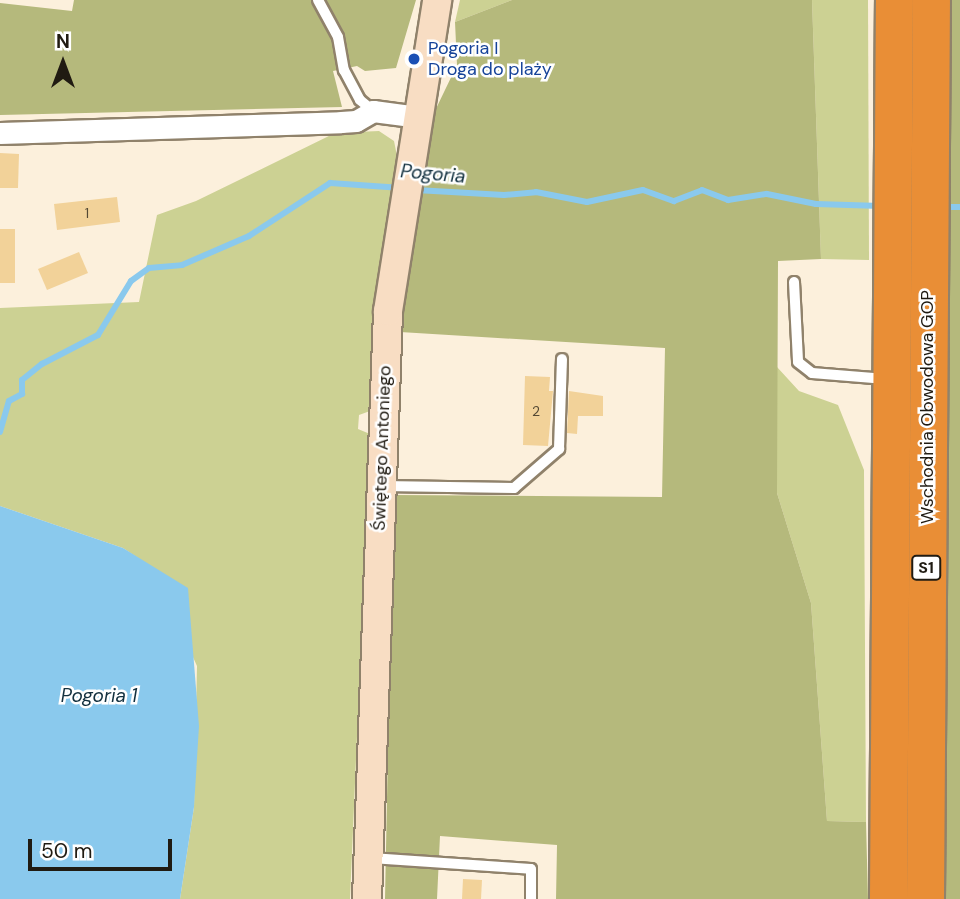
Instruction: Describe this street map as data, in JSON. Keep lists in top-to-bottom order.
{
  "streets": {
    "highway": ["Wschodnia Obwodowa GOP", "S1"],
    "street": ["Świętego Antoniego"]
  },
  "water": ["Pogoria", "Pogoria 1"],
  "places": ["Pogoria I Droga do plaży"],
  "house_numbers": ["1", "2"],
  "scale_bar": "50 m",
  "north": "top"
}
